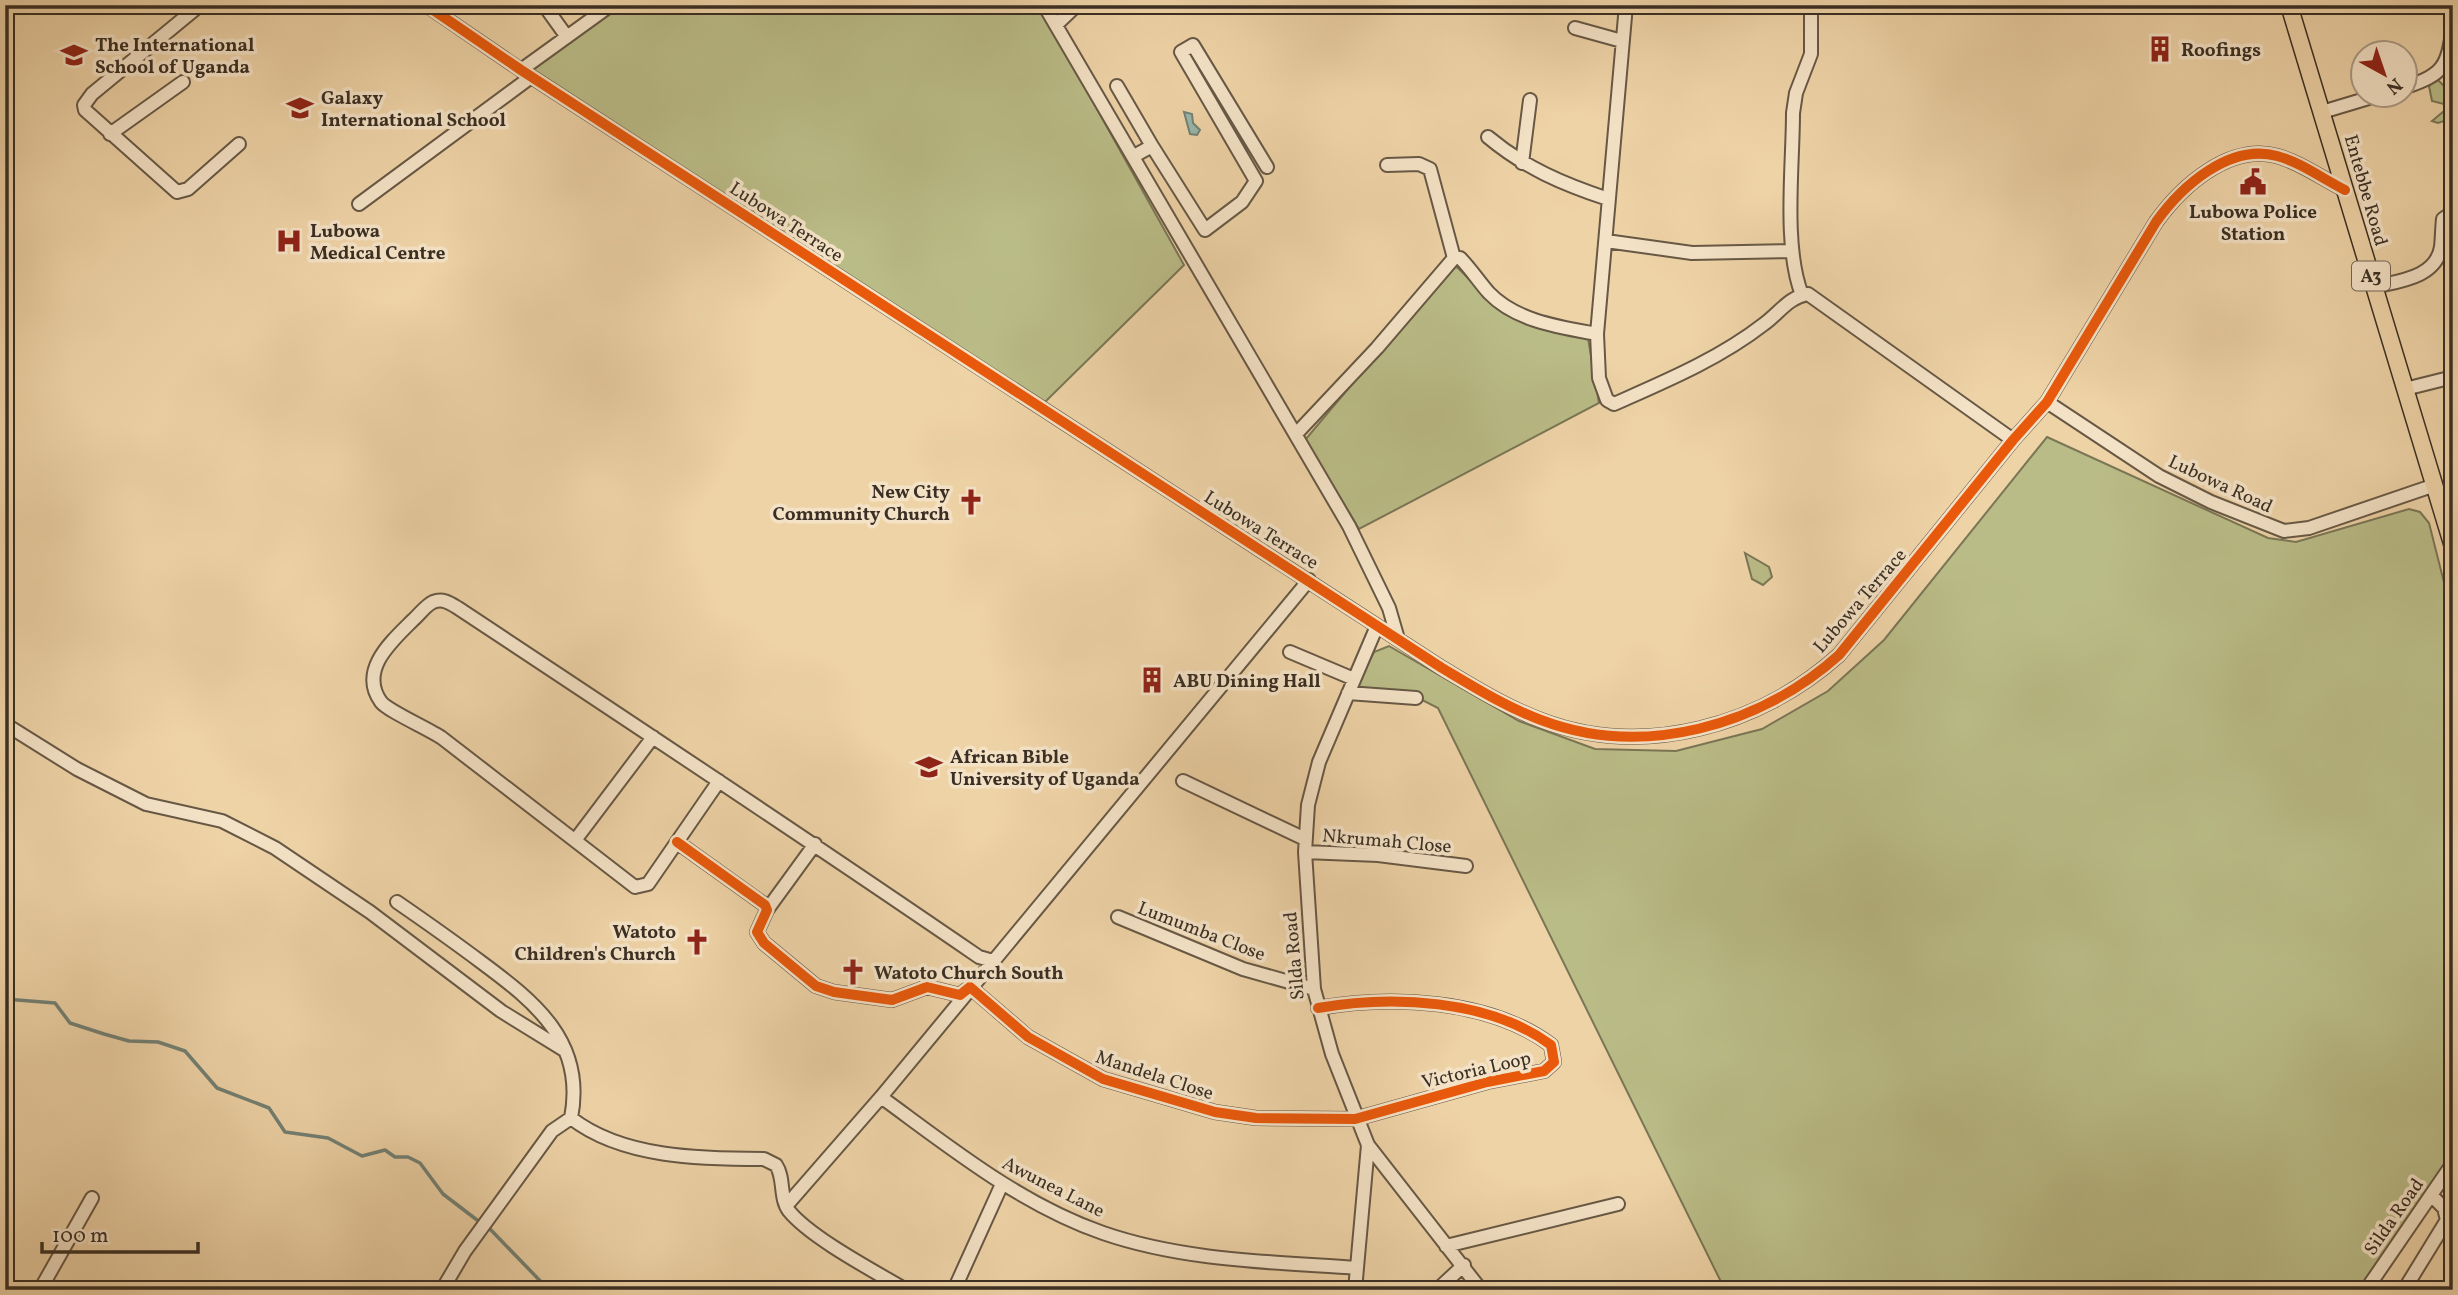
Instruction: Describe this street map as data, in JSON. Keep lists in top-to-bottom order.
{
  "streets": {
    "main road": ["Entebbe Road", "A3"],
    "street": [
      "Lubowa Terrace",
      "Lubowa Road",
      "Nkrumah Close",
      "Lumumba Close",
      "Silda Road",
      "Victoria Loop",
      "Mandela Close",
      "Awunea Lane"
    ]
  },
  "crossings": [
    ["Entebbe Road", "Lubowa Terrace"],
    ["Entebbe Road", "Lubowa Road"],
    ["Lubowa Terrace", "Lubowa Road"],
    ["Lubowa Terrace", "Silda Road"],
    ["Nkrumah Close", "Silda Road"],
    ["Lumumba Close", "Silda Road"],
    ["Silda Road", "Victoria Loop"],
    ["Silda Road", "Mandela Close"],
    ["Victoria Loop", "Mandela Close"]
  ],
  "places": {
    "building": ["Roofings", "ABU Dining Hall"],
    "school or university": ["The International School of Uganda", "Galaxy International School", "African Bible University of Uganda"],
    "public building": ["Lubowa Police Station"],
    "hospital": ["Lubowa Medical Centre"],
    "church": ["New City Community Church", "Watoto Children's Church", "Watoto Church South"]
  },
  "scale_bar": "100 m",
  "north": "bottom right"
}
